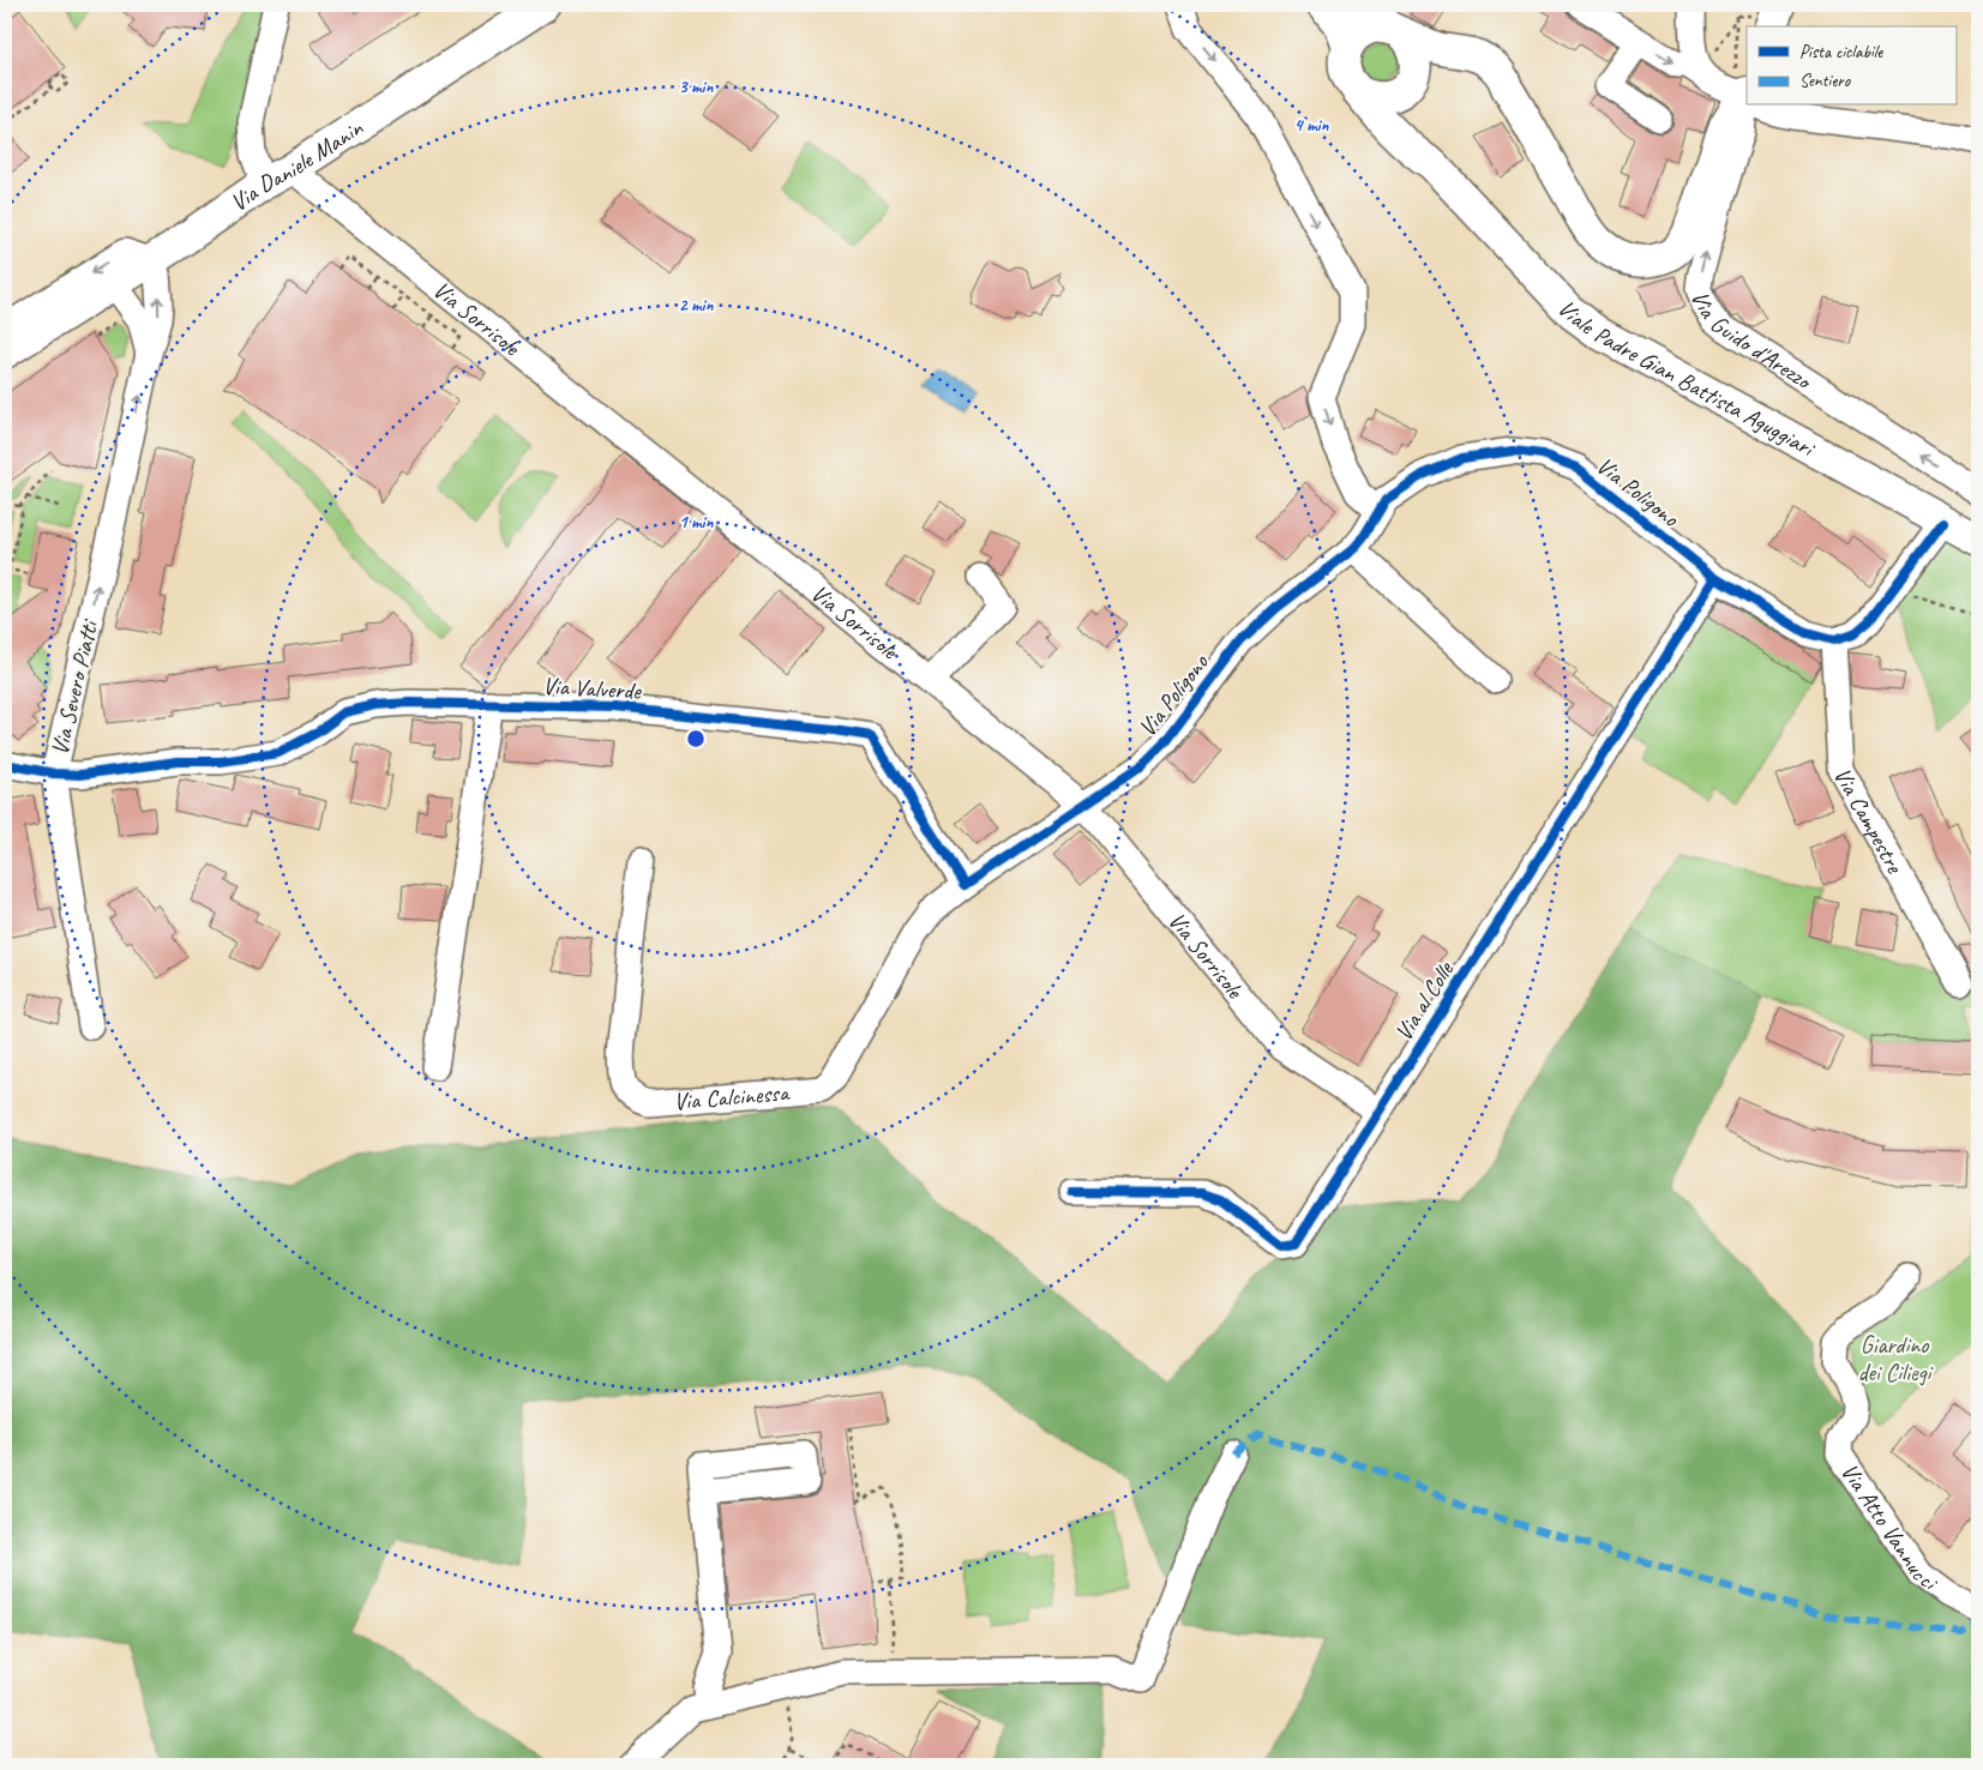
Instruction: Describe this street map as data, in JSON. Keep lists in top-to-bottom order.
{
  "streets": {
    "main road": ["Via Daniele Manin", "Viale Padre Gian Battista Aguggiari"],
    "street": [
      "Via Sorrisole",
      "Via Guido d'Arezzo",
      "Via Poligono",
      "Via Severo Piatti",
      "Via Valverde",
      "Via Campestre",
      "Via al Colle",
      "Via Calcinessa",
      "Via Atto Vannucci"
    ]
  },
  "crossings": [
    ["Via Daniele Manin", "Via Sorrisole"],
    ["Via Daniele Manin", "Via Severo Piatti"],
    ["Via Sorrisole", "Via Poligono"],
    ["Via Sorrisole", "Via al Colle"],
    ["Via Poligono", "Via Campestre"],
    ["Via Poligono", "Via al Colle"],
    ["Via Severo Piatti", "Via Valverde"],
    ["Via Valverde", "Via Calcinessa"]
  ],
  "one_way": ["Via Guido d'Arezzo", "Via Severo Piatti"],
  "parks": ["Giardino dei Ciliegi"],
  "legend": ["Pista ciclabile", "Sentiero"],
  "rings": [
    "3 min",
    "4 min",
    "2 min",
    "1 min"
  ]
}
